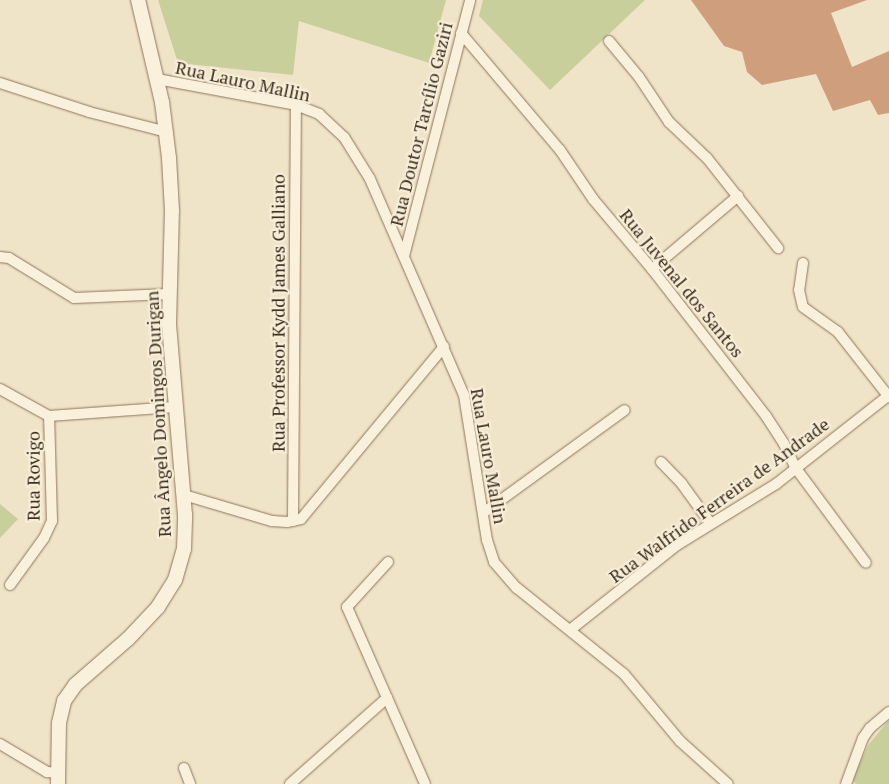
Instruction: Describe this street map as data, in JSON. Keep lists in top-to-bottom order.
{
  "streets": {
    "street": [
      "Rua Lauro Mallin",
      "Rua Doutor Tarcílio Gaziri",
      "Rua Juvenal dos Santos",
      "Rua Professor Kydd James Galliano",
      "Rua Ângelo Domingos Durigan",
      "Rua Rovigo",
      "Rua Walfrido Ferreira de Andrade"
    ]
  },
  "crossings": [
    ["Rua Lauro Mallin", "Rua Doutor Tarcílio Gaziri"],
    ["Rua Lauro Mallin", "Rua Professor Kydd James Galliano"],
    ["Rua Lauro Mallin", "Rua Ângelo Domingos Durigan"],
    ["Rua Lauro Mallin", "Rua Walfrido Ferreira de Andrade"],
    ["Rua Doutor Tarcílio Gaziri", "Rua Juvenal dos Santos"],
    ["Rua Juvenal dos Santos", "Rua Walfrido Ferreira de Andrade"]
  ]
}
